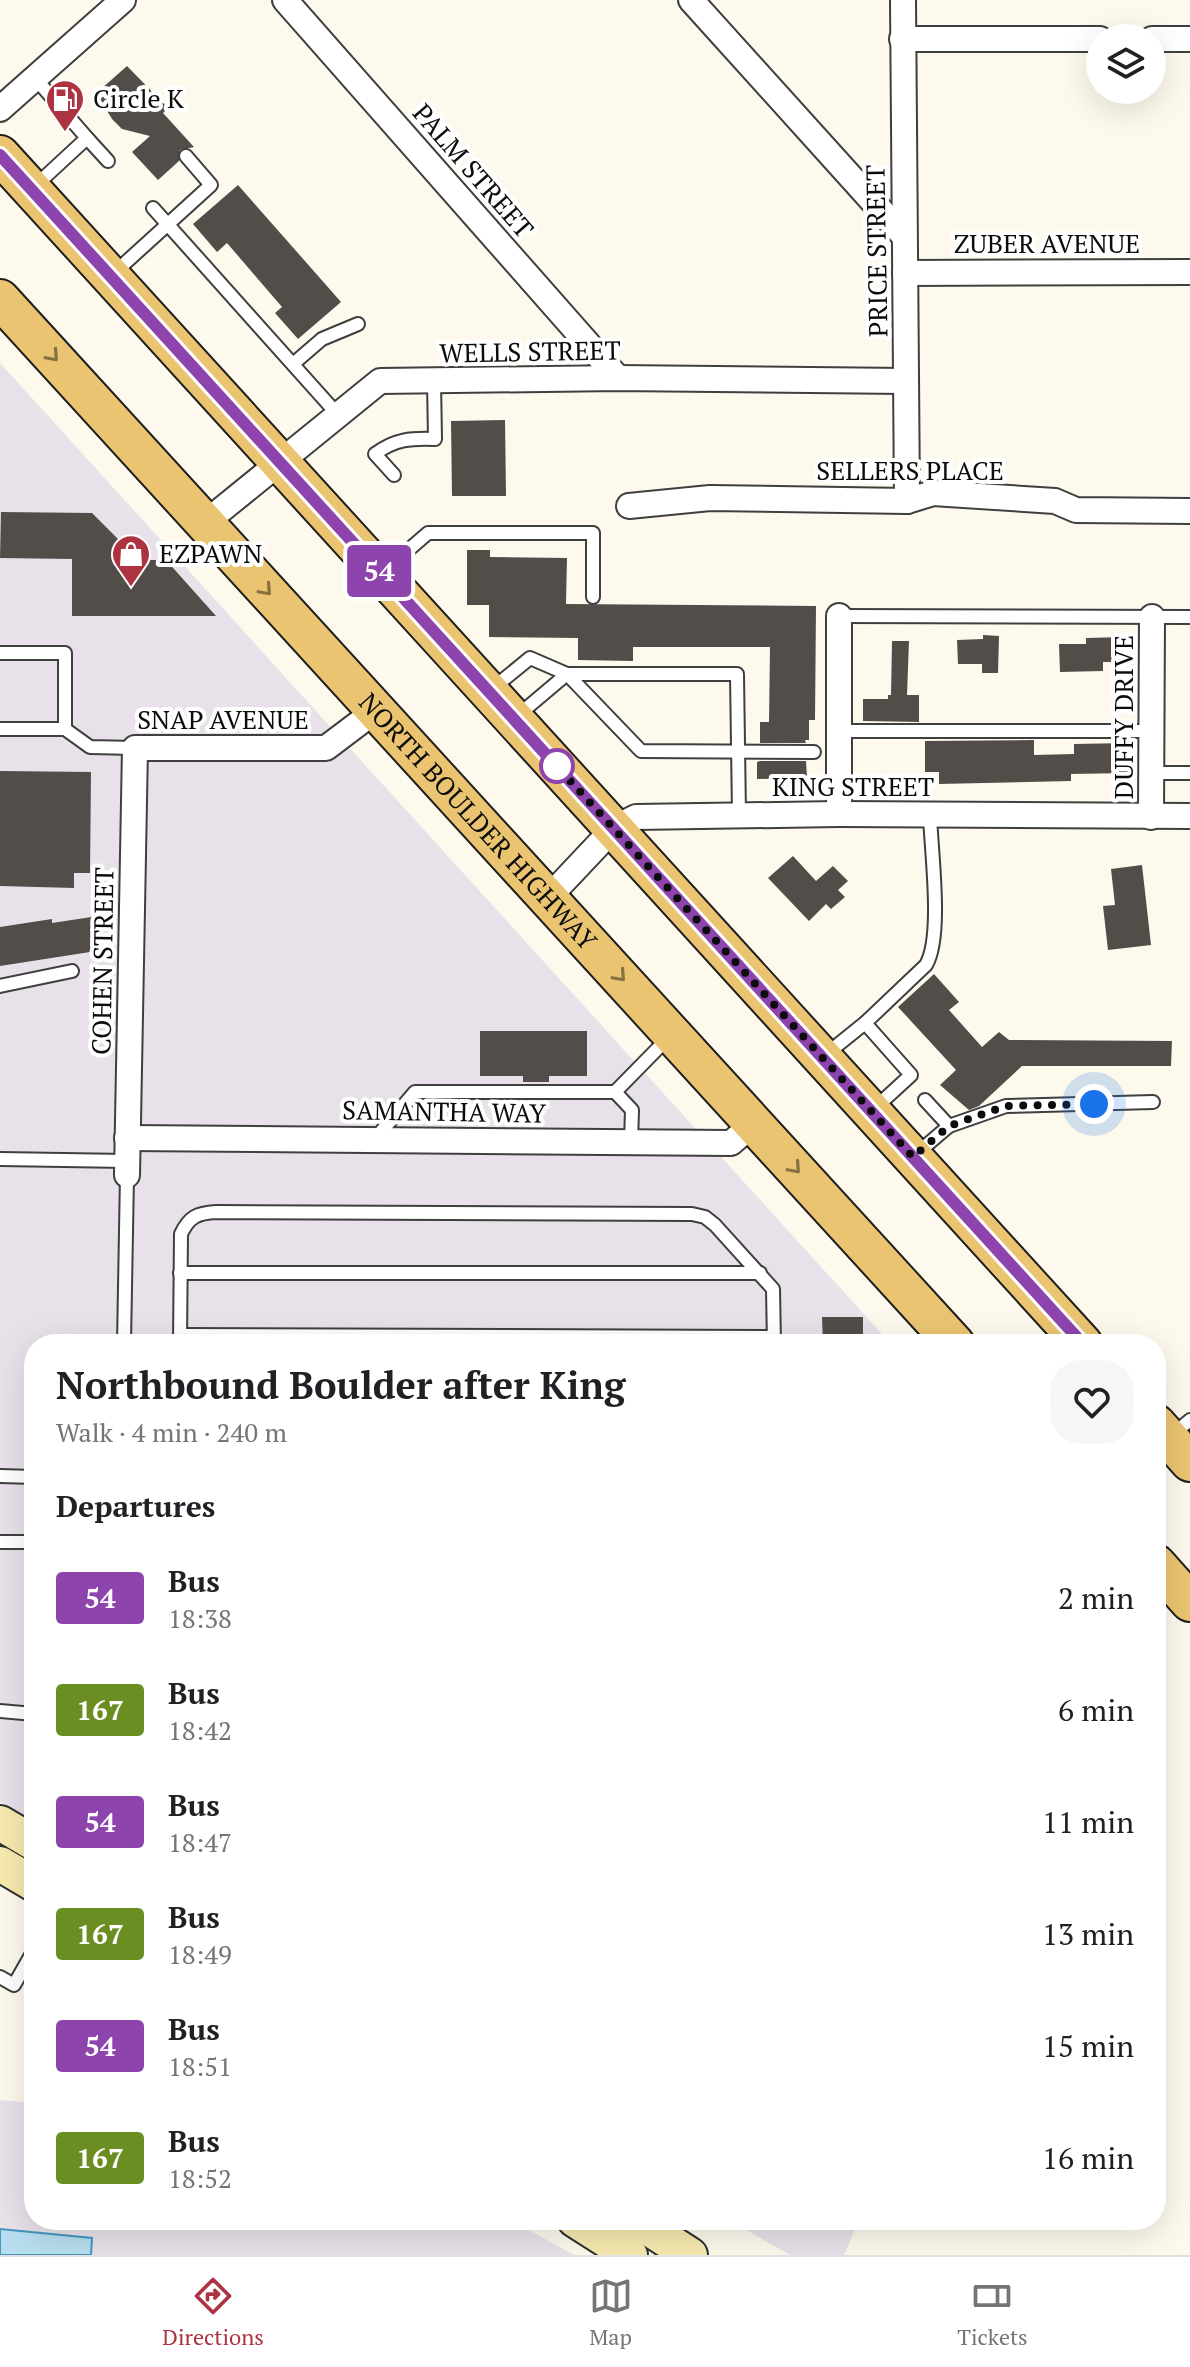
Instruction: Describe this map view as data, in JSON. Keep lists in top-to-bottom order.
{
  "streets": {
    "main road": ["NORTH BOULDER HIGHWAY"],
    "street": [
      "PALM STREET",
      "ZUBER AVENUE",
      "PRICE STREET",
      "WELLS STREET",
      "SELLERS PLACE",
      "DUFFY DRIVE",
      "SNAP AVENUE",
      "KING STREET",
      "COHEN STREET",
      "SAMANTHA WAY"
    ]
  },
  "crossings": [
    ["PALM STREET", "WELLS STREET"],
    ["ZUBER AVENUE", "PRICE STREET"],
    ["PRICE STREET", "WELLS STREET"],
    ["PRICE STREET", "SELLERS PLACE"],
    ["WELLS STREET", "NORTH BOULDER HIGHWAY"],
    ["DUFFY DRIVE", "KING STREET"],
    ["SNAP AVENUE", "NORTH BOULDER HIGHWAY"],
    ["SNAP AVENUE", "COHEN STREET"],
    ["KING STREET", "NORTH BOULDER HIGHWAY"],
    ["NORTH BOULDER HIGHWAY", "SAMANTHA WAY"],
    ["COHEN STREET", "SAMANTHA WAY"]
  ],
  "places": {
    "fuel station": ["Circle K"],
    "shop": ["EZPAWN"]
  },
  "lines": ["bus line 54"],
  "page": {
    "on_map": "54",
    "heading": [
      ["Northbound Boulder after King", "Walk · 4 min · 240 m"],
      "Departures"
    ],
    "list": [
      {
        "mark": "54",
        "name": "Bus",
        "note": "18:38",
        "value": "2 min"
      },
      {
        "mark": "167",
        "name": "Bus",
        "note": "18:42",
        "value": "6 min"
      },
      {
        "mark": "54",
        "name": "Bus",
        "note": "18:47",
        "value": "11 min"
      },
      {
        "mark": "167",
        "name": "Bus",
        "note": "18:49",
        "value": "13 min"
      },
      {
        "mark": "54",
        "name": "Bus",
        "note": "18:51",
        "value": "15 min"
      },
      {
        "mark": "167",
        "name": "Bus",
        "note": "18:52",
        "value": "16 min"
      }
    ],
    "tabs": ["Directions", "Map", "Tickets"]
  }
}
